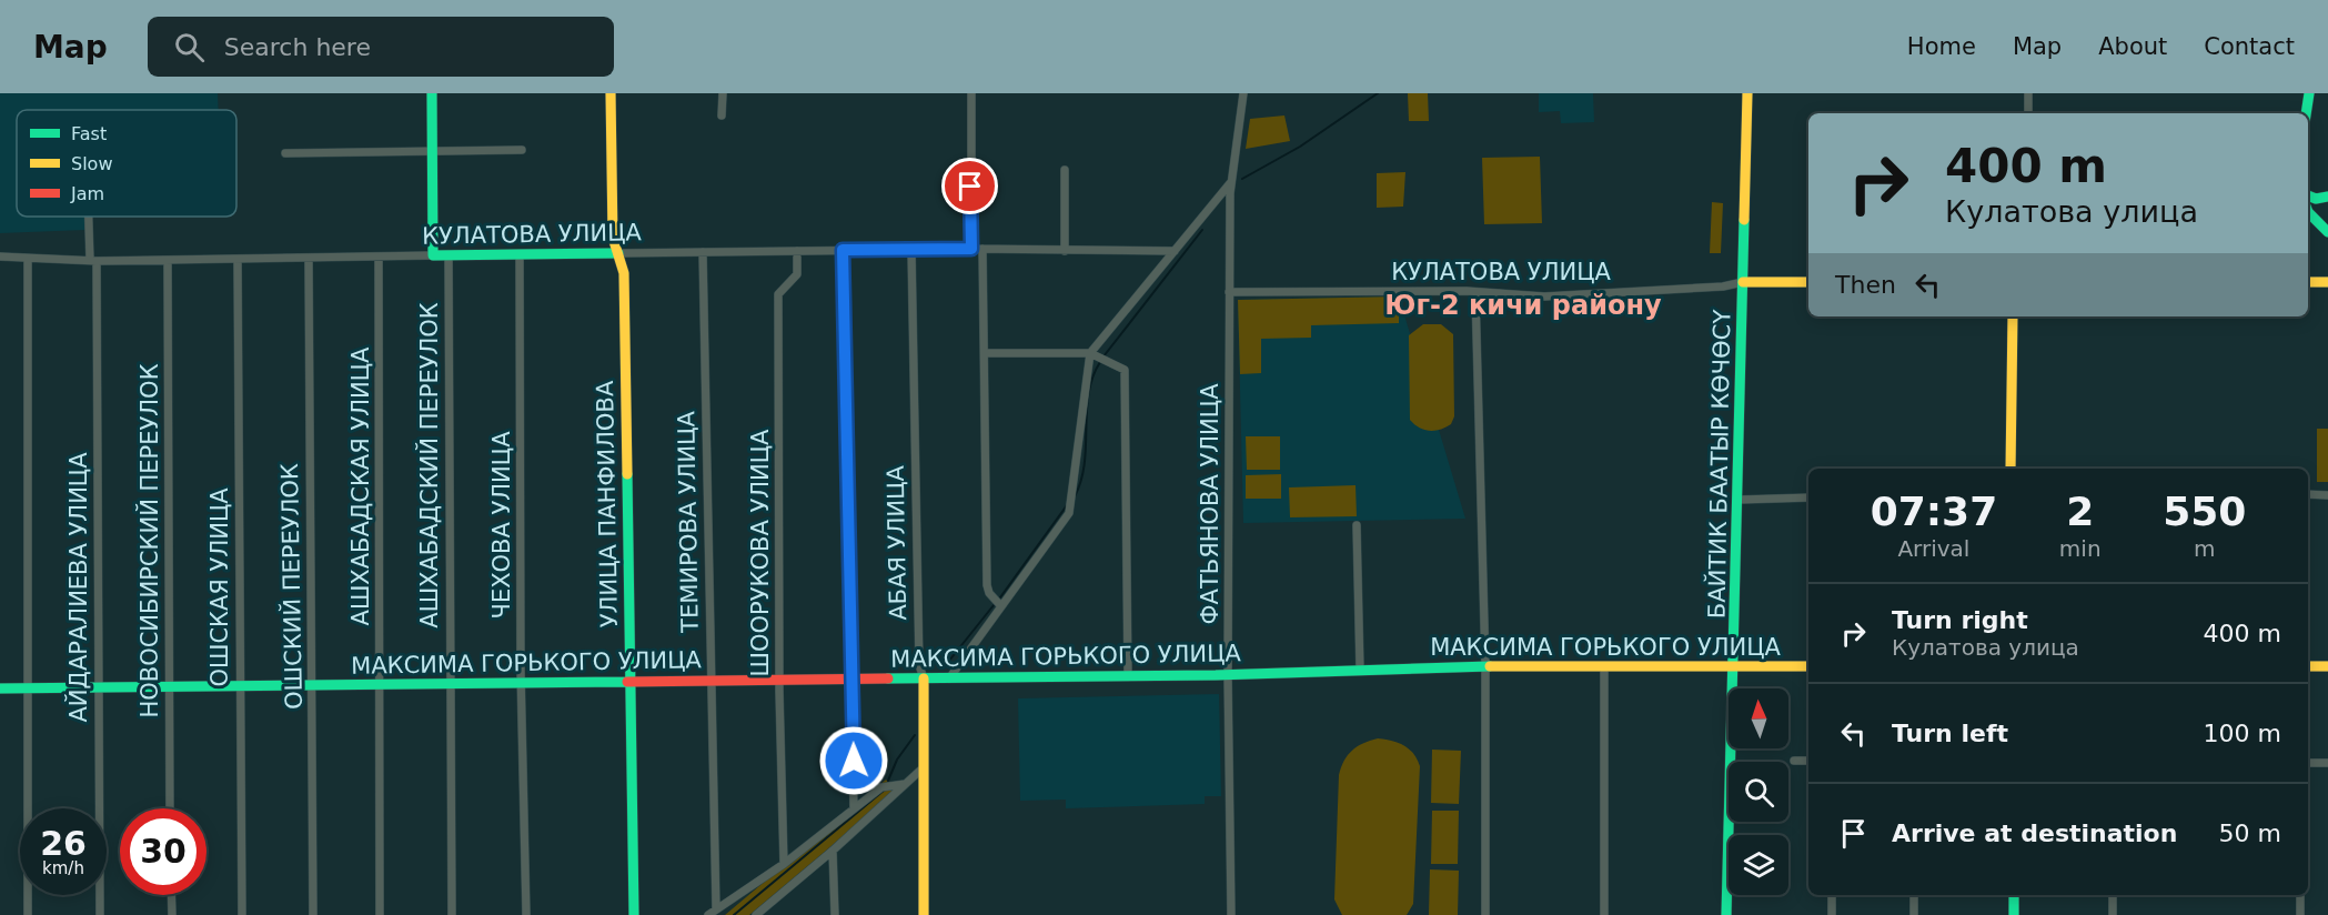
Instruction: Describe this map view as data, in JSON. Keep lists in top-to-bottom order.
{
  "streets": {
    "main road": [
      "КУЛАТОВА УЛИЦА",
      "БАЙТИК БААТЫР КӨЧӨСҮ",
      "УЛИЦА ПАНФИЛОВА",
      "АБАЯ УЛИЦА",
      "МАКСИМА ГОРЬКОГО УЛИЦА"
    ],
    "street": [
      "АШХАБАДСКИЙ ПЕРЕУЛОК",
      "АШХАБАДСКАЯ УЛИЦА",
      "ФАТЬЯНОВА УЛИЦА",
      "ТЕМИРОВА УЛИЦА",
      "ЧЕХОВА УЛИЦА",
      "НОВОСИБИРСКИЙ ПЕРЕУЛОК",
      "ШООРУКОВА УЛИЦА",
      "ОШСКИЙ ПЕРЕУЛОК",
      "АЙДАРАЛИЕВА УЛИЦА",
      "ОШСКАЯ УЛИЦА"
    ]
  },
  "crossings": [
    ["КУЛАТОВА УЛИЦА", "БАЙТИК БААТЫР КӨЧӨСҮ"],
    ["КУЛАТОВА УЛИЦА", "АШХАБАДСКИЙ ПЕРЕУЛОК"],
    ["КУЛАТОВА УЛИЦА", "АШХАБАДСКАЯ УЛИЦА"],
    ["КУЛАТОВА УЛИЦА", "УЛИЦА ПАНФИЛОВА"],
    ["КУЛАТОВА УЛИЦА", "ФАТЬЯНОВА УЛИЦА"],
    ["КУЛАТОВА УЛИЦА", "ТЕМИРОВА УЛИЦА"],
    ["КУЛАТОВА УЛИЦА", "ЧЕХОВА УЛИЦА"],
    ["КУЛАТОВА УЛИЦА", "НОВОСИБИРСКИЙ ПЕРЕУЛОК"],
    ["КУЛАТОВА УЛИЦА", "АБАЯ УЛИЦА"],
    ["КУЛАТОВА УЛИЦА", "ШООРУКОВА УЛИЦА"],
    ["КУЛАТОВА УЛИЦА", "ОШСКИЙ ПЕРЕУЛОК"],
    ["КУЛАТОВА УЛИЦА", "АЙДАРАЛИЕВА УЛИЦА"],
    ["КУЛАТОВА УЛИЦА", "ОШСКАЯ УЛИЦА"],
    ["БАЙТИК БААТЫР КӨЧӨСҮ", "МАКСИМА ГОРЬКОГО УЛИЦА"],
    ["АШХАБАДСКИЙ ПЕРЕУЛОК", "МАКСИМА ГОРЬКОГО УЛИЦА"],
    ["АШХАБАДСКАЯ УЛИЦА", "МАКСИМА ГОРЬКОГО УЛИЦА"],
    ["УЛИЦА ПАНФИЛОВА", "МАКСИМА ГОРЬКОГО УЛИЦА"],
    ["ФАТЬЯНОВА УЛИЦА", "МАКСИМА ГОРЬКОГО УЛИЦА"],
    ["ТЕМИРОВА УЛИЦА", "МАКСИМА ГОРЬКОГО УЛИЦА"],
    ["ЧЕХОВА УЛИЦА", "МАКСИМА ГОРЬКОГО УЛИЦА"],
    ["НОВОСИБИРСКИЙ ПЕРЕУЛОК", "МАКСИМА ГОРЬКОГО УЛИЦА"],
    ["АБАЯ УЛИЦА", "МАКСИМА ГОРЬКОГО УЛИЦА"],
    ["ШООРУКОВА УЛИЦА", "МАКСИМА ГОРЬКОГО УЛИЦА"],
    ["ОШСКИЙ ПЕРЕУЛОК", "МАКСИМА ГОРЬКОГО УЛИЦА"],
    ["АЙДАРАЛИЕВА УЛИЦА", "МАКСИМА ГОРЬКОГО УЛИЦА"],
    ["ОШСКАЯ УЛИЦА", "МАКСИМА ГОРЬКОГО УЛИЦА"]
  ],
  "districts": ["Юг-2 кичи району"],
  "legend": ["Fast", "Slow", "Jam"],
  "north": "top",
  "page": {
    "header": "Map",
    "search": "Search here",
    "nav": [
      "Home",
      "Map",
      "About",
      "Contact"
    ],
    "turn": ["400 m", "Кулатова улица"],
    "then": "Then",
    "eta": [
      "07:37",
      "Arrival",
      "2",
      "min",
      "550",
      "m"
    ],
    "list": [
      {
        "name": "Turn right",
        "note": "Кулатова улица",
        "value": "400 m"
      },
      {
        "name": "Turn left",
        "value": "100 m"
      },
      {
        "name": "Arrive at destination",
        "value": "50 m"
      }
    ],
    "speed": "26 km/h",
    "limit": "30"
  }
}
